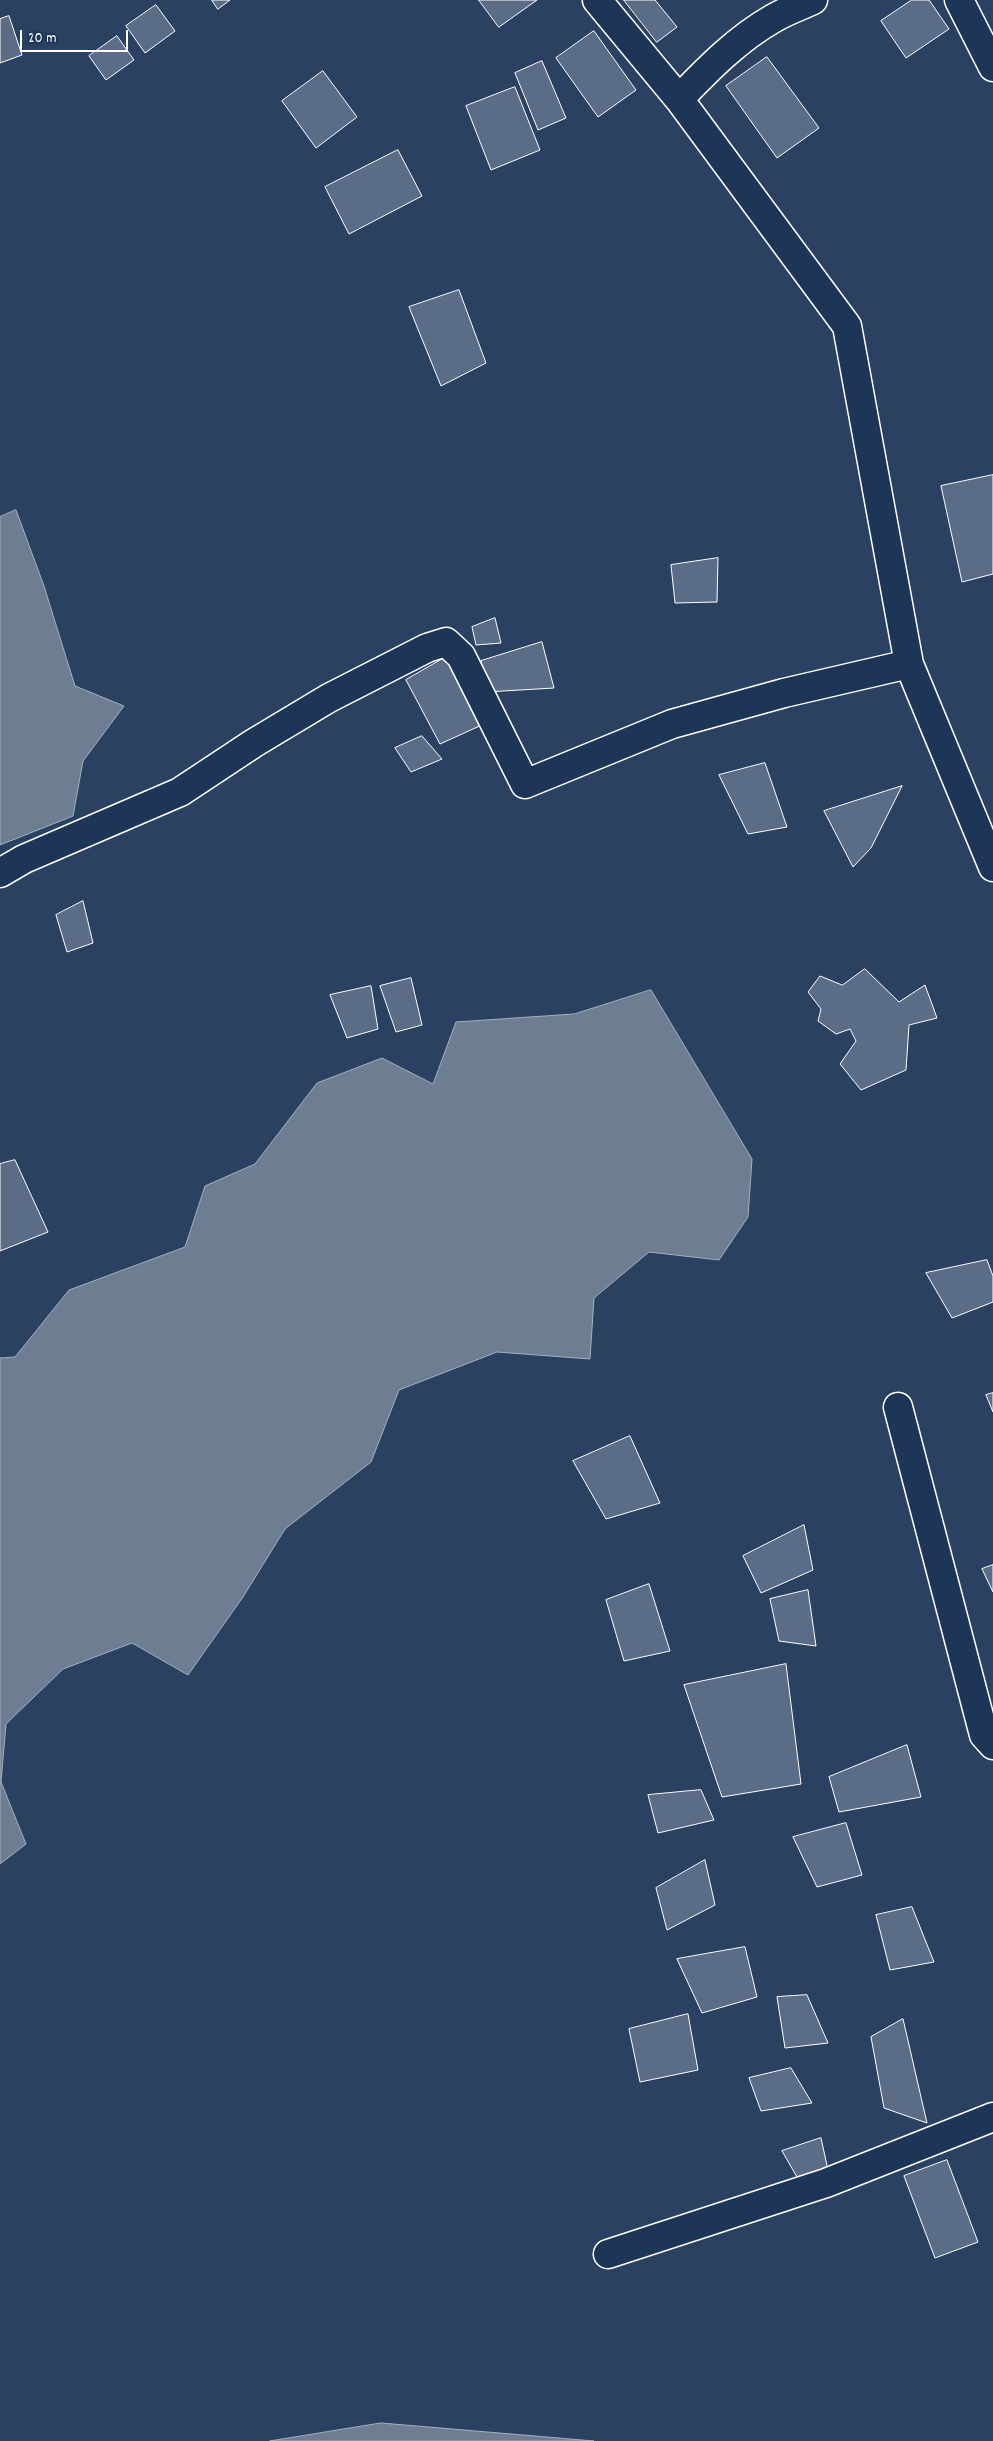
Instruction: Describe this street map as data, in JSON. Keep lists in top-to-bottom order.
{
  "scale_bar": "20 m"
}
